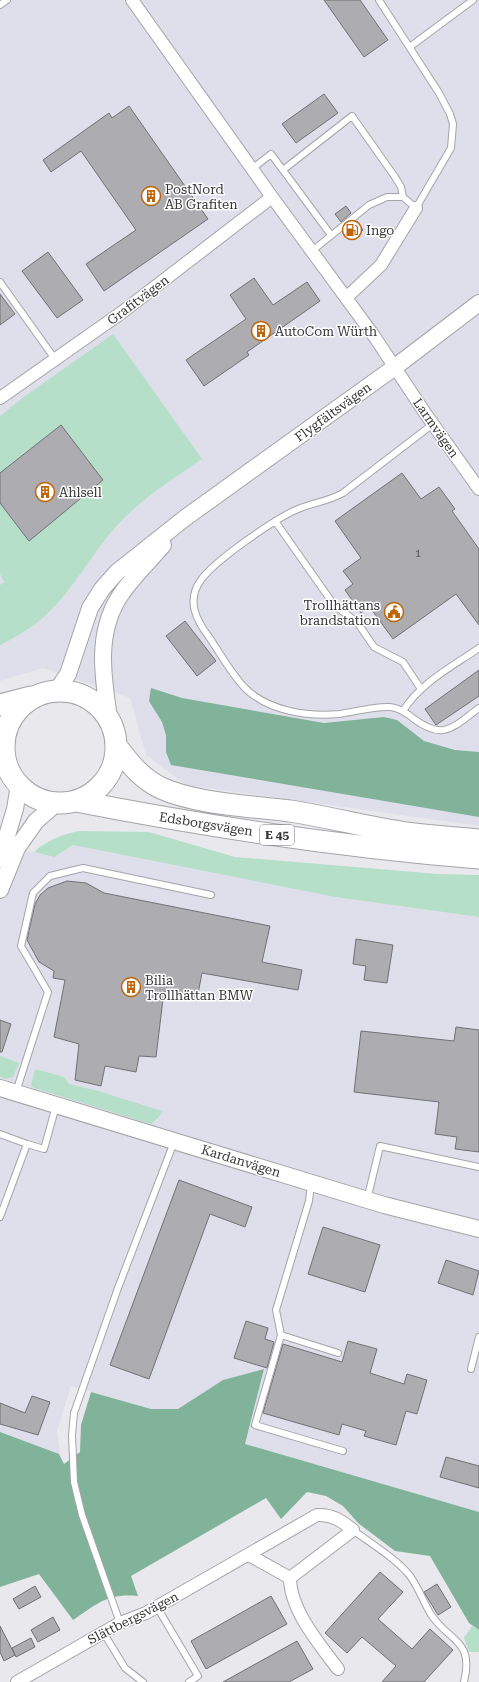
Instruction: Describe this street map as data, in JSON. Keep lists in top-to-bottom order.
{
  "streets": {
    "highway": ["Edsborgsvägen", "E 45"],
    "street": [
      "Grafitvägen",
      "Flygfältsvägen",
      "Larmvägen",
      "Kardanvägen",
      "Slättbergsvägen"
    ]
  },
  "crossings": [
    ["Flygfältsvägen", "Larmvägen"],
    ["Flygfältsvägen", "Edsborgsvägen"],
    ["Flygfältsvägen", "E 45"],
    ["Edsborgsvägen", "E 45"]
  ],
  "places": {
    "building": [
      "PostNord AB Grafiten",
      "AutoCom Würth",
      "Ahlsell",
      "Bilia Trollhättan BMW"
    ],
    "fuel station": ["Ingo"],
    "public building": ["Trollhättans brandstation"]
  },
  "house_numbers": ["1"]
}
